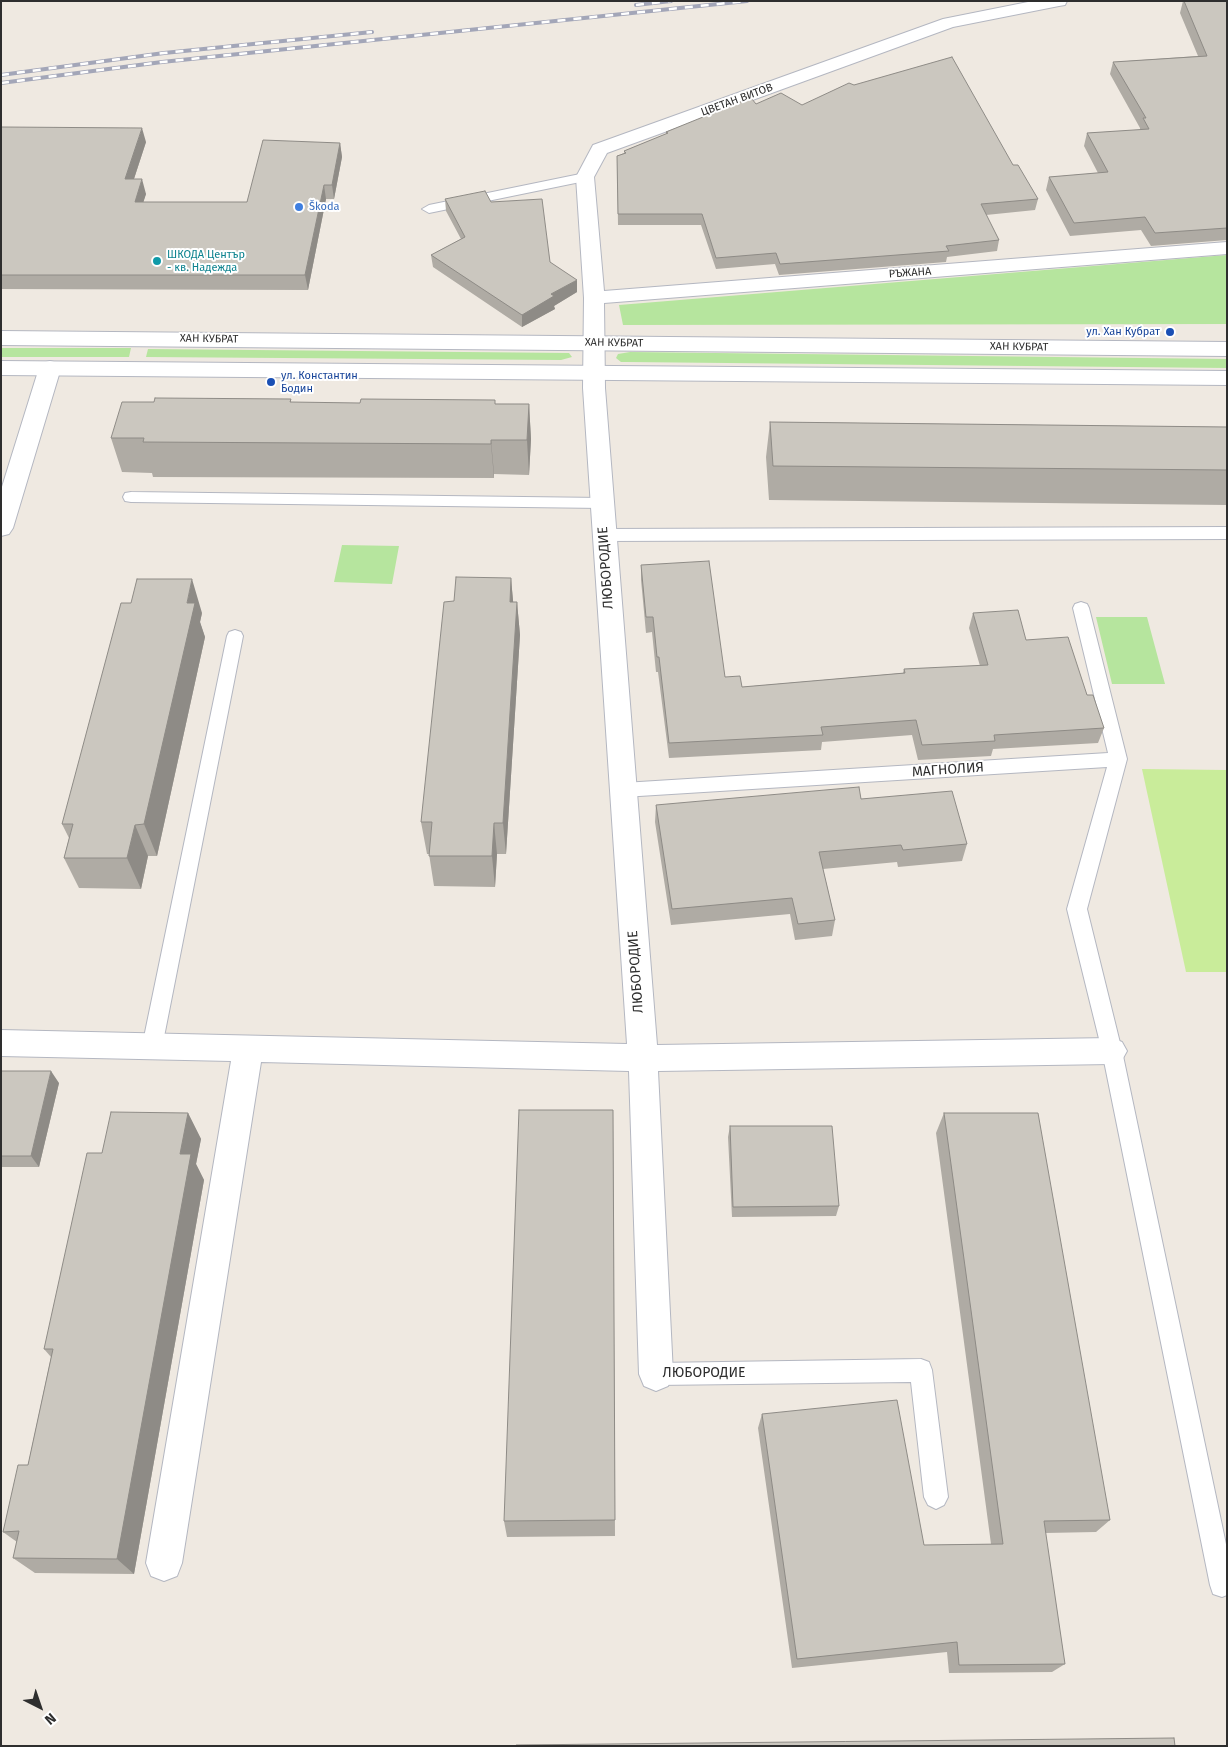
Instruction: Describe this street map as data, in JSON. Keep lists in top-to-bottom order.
{
  "streets": {
    "street": [
      "ЦВЕТАН ВИТОВ",
      "РЪЖАНА",
      "ХАН КУБРАТ",
      "ЛЮБОРОДИЕ"
    ],
    "lane": ["МАГНОЛИЯ"]
  },
  "crossings": [
    ["ЦВЕТАН ВИТОВ", "ЛЮБОРОДИЕ"],
    ["РЪЖАНА", "ЛЮБОРОДИЕ"],
    ["ХАН КУБРАТ", "ЛЮБОРОДИЕ"],
    ["ЛЮБОРОДИЕ", "МАГНОЛИЯ"]
  ],
  "places": [
    "Škoda",
    "ШКОДА Център - кв. Надежда",
    "ул. Хан Кубрат",
    "ул. Константин Бодин"
  ],
  "north": "bottom right"
}
